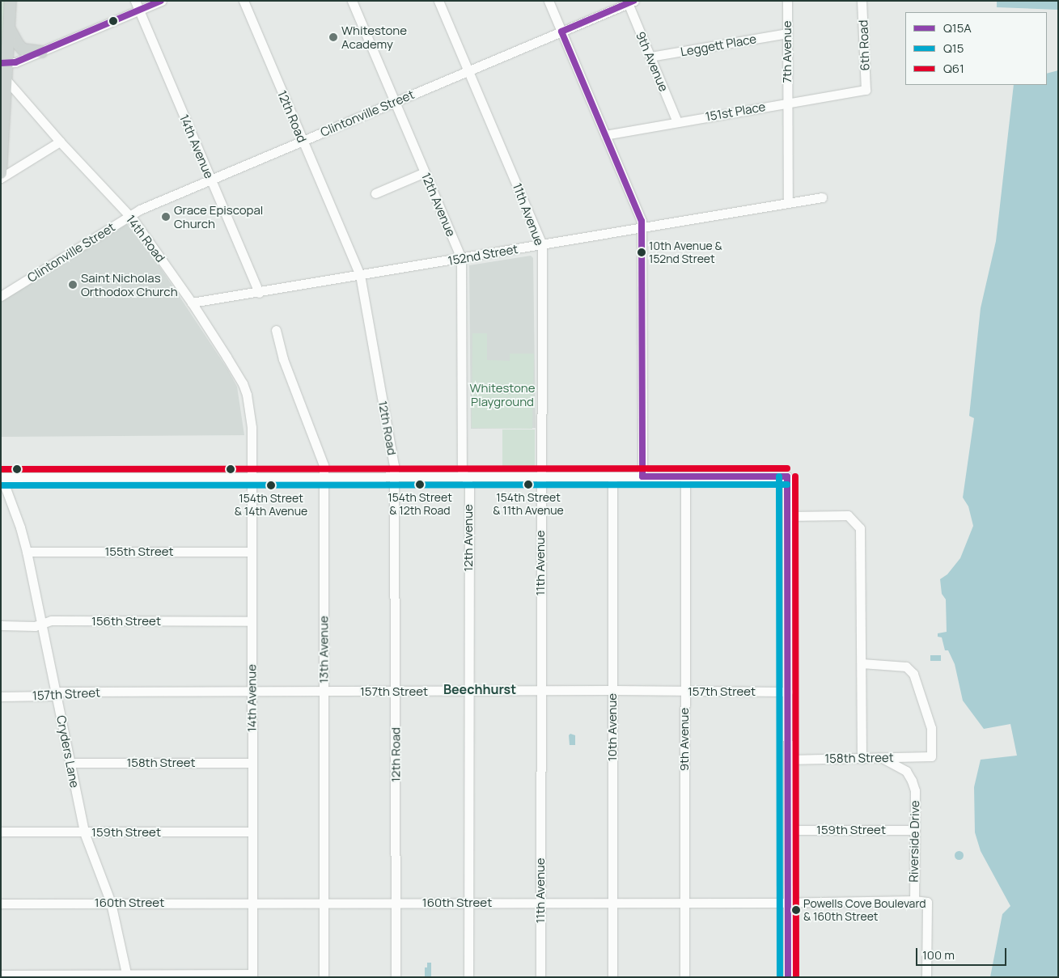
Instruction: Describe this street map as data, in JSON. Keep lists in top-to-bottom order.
{
  "streets": {
    "street": [
      "Leggett Place",
      "6th Road",
      "7th Avenue",
      "9th Avenue",
      "151st Place",
      "Clintonville Street",
      "12th Road",
      "14th Avenue",
      "12th Avenue",
      "11th Avenue",
      "14th Road",
      "152nd Street",
      "155th Street",
      "156th Street",
      "13th Avenue",
      "157th Street",
      "10th Avenue",
      "Cryders Lane",
      "158th Street",
      "159th Street",
      "Riverside Drive",
      "160th Street"
    ]
  },
  "crossings": [
    ["Leggett Place", "7th Avenue"],
    ["Leggett Place", "9th Avenue"],
    ["6th Road", "151st Place"],
    ["7th Avenue", "151st Place"],
    ["7th Avenue", "152nd Street"],
    ["9th Avenue", "151st Place"],
    ["9th Avenue", "Clintonville Street"],
    ["9th Avenue", "157th Street"],
    ["9th Avenue", "160th Street"],
    ["Clintonville Street", "12th Road"],
    ["Clintonville Street", "14th Avenue"],
    ["Clintonville Street", "12th Avenue"],
    ["Clintonville Street", "11th Avenue"],
    ["Clintonville Street", "14th Road"],
    ["12th Road", "152nd Street"],
    ["12th Road", "157th Street"],
    ["12th Road", "160th Street"],
    ["14th Avenue", "14th Road"],
    ["14th Avenue", "152nd Street"],
    ["14th Avenue", "155th Street"],
    ["14th Avenue", "156th Street"],
    ["14th Avenue", "157th Street"],
    ["14th Avenue", "158th Street"],
    ["14th Avenue", "159th Street"],
    ["14th Avenue", "160th Street"],
    ["12th Avenue", "152nd Street"],
    ["12th Avenue", "157th Street"],
    ["12th Avenue", "160th Street"],
    ["11th Avenue", "152nd Street"],
    ["11th Avenue", "157th Street"],
    ["11th Avenue", "160th Street"],
    ["14th Road", "152nd Street"],
    ["155th Street", "Cryders Lane"],
    ["156th Street", "Cryders Lane"],
    ["13th Avenue", "157th Street"],
    ["13th Avenue", "160th Street"],
    ["157th Street", "10th Avenue"],
    ["157th Street", "Cryders Lane"],
    ["10th Avenue", "160th Street"],
    ["Cryders Lane", "158th Street"],
    ["Cryders Lane", "159th Street"],
    ["Cryders Lane", "160th Street"],
    ["158th Street", "Riverside Drive"],
    ["159th Street", "Riverside Drive"],
    ["Riverside Drive", "160th Street"]
  ],
  "districts": ["Beechhurst"],
  "parks": ["Whitestone Playground"],
  "places": [
    "Whitestone Academy",
    "Grace Episcopal Church",
    "10th Avenue & 152nd Street",
    "Saint Nicholas Orthodox Church",
    "154th Street & 12th Road",
    "154th Street & 11th Avenue",
    "154th Street & 14th Avenue",
    "Powells Cove Boulevard & 160th Street"
  ],
  "lines": ["transit line Q15A", "transit line Q61", "transit line Q15"],
  "legend": ["Q15A", "Q15", "Q61"],
  "scale_bar": "100 m"
}
